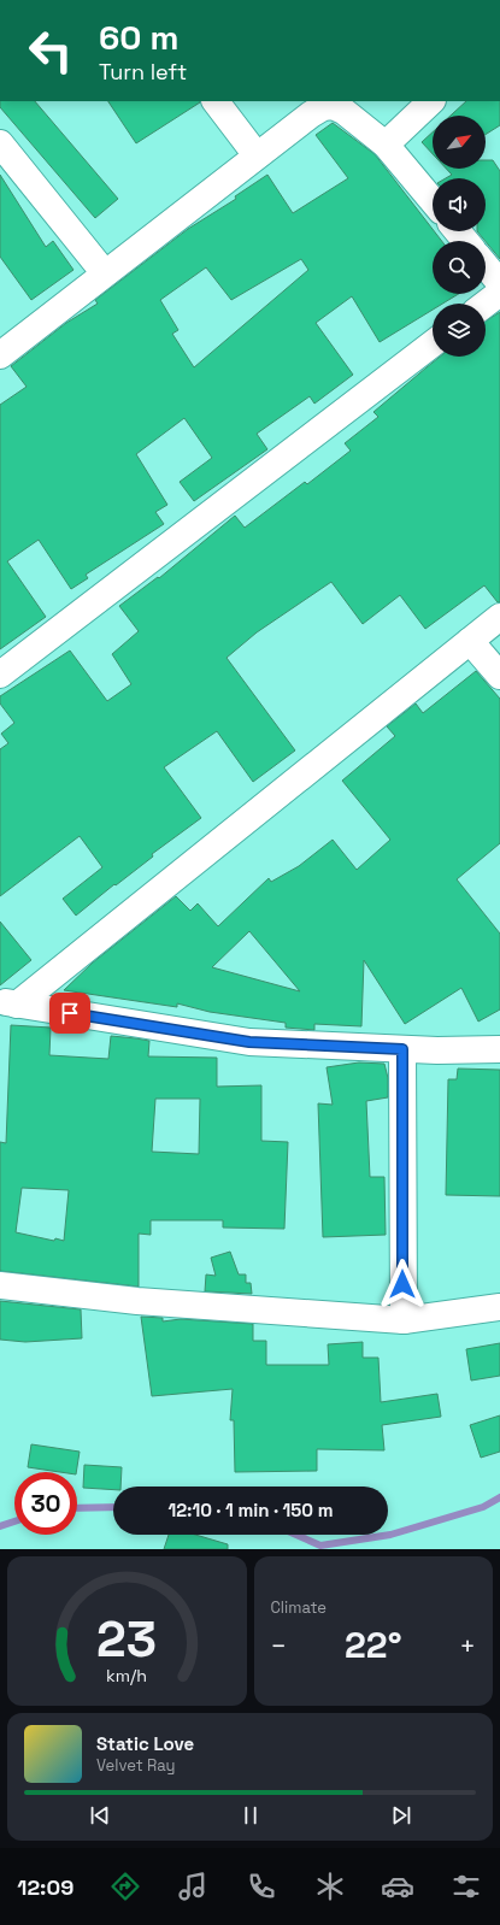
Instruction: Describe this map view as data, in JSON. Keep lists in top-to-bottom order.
{
  "north": "top right",
  "page": {
    "turn": ["60 m", "Turn left"],
    "limit": "30",
    "trip": "12:10 · 1 min · 150 m",
    "tile": "Climate",
    "heat": ["−", "22°", "+"],
    "song": ["Static Love", "Velvet Ray"],
    "tabs": "12:09",
    "gauge": ["23", "km/h"]
  }
}
